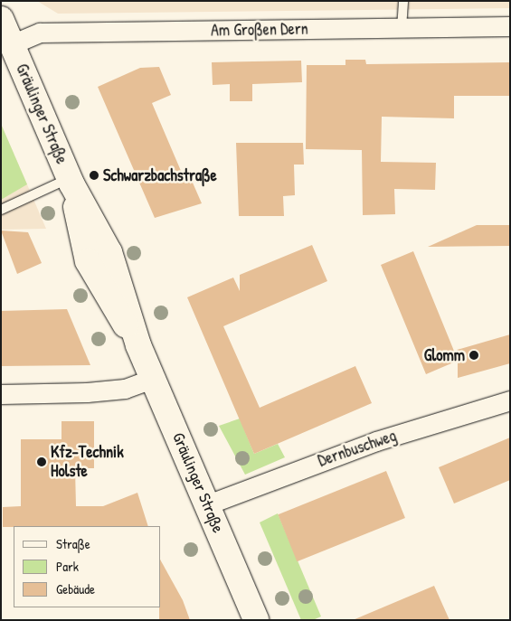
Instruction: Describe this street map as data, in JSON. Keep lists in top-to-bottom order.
{
  "streets": {
    "main road": ["Gräulinger Straße"],
    "street": ["Am Großen Dern", "Dernbuschweg"]
  },
  "crossings": [
    ["Am Großen Dern", "Gräulinger Straße"],
    ["Gräulinger Straße", "Dernbuschweg"]
  ],
  "places": ["Schwarzbachstraße", "Glomm", "Kfz-Technik Holste"],
  "legend": ["Straße", "Park", "Gebäude"]
}
